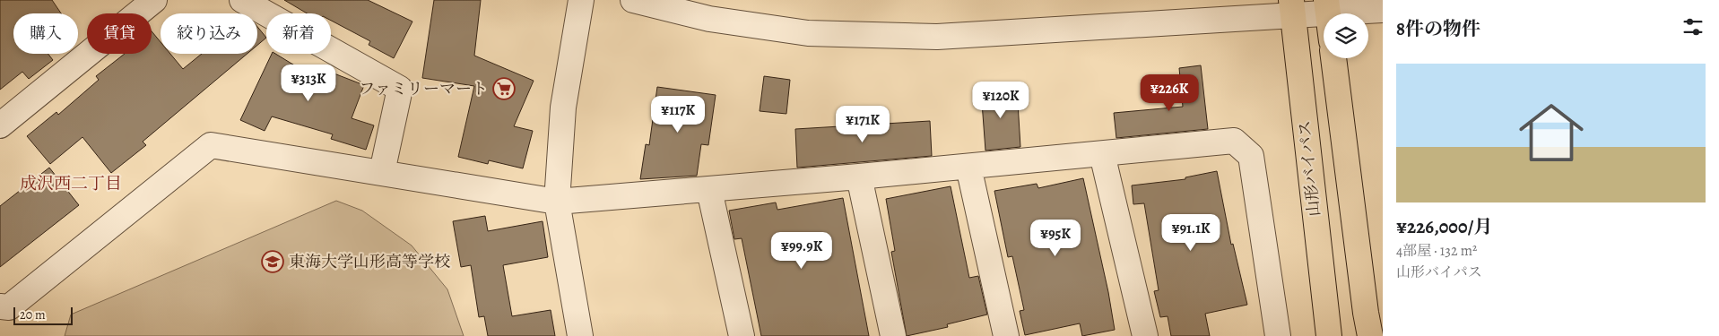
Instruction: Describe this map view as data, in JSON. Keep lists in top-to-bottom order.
{
  "streets": {
    "highway": ["山形バイパス"]
  },
  "districts": ["成沢西二丁目"],
  "places": {
    "supermarket": ["ファミリーマート"],
    "school or university": ["東海大学山形高等学校"]
  },
  "scale_bar": "20 m",
  "page": {
    "heading": "8件の物件",
    "chip": [
      "購入",
      "賃貸",
      "絞り込み",
      "新着"
    ],
    "list": [
      {
        "name": "¥226,000/月",
        "note": "4部屋 · 132 m² · 山形バイパス"
      }
    ],
    "price": [
      "¥313K",
      "¥226K",
      "¥120K",
      "¥117K",
      "¥171K",
      "¥91.1K",
      "¥95K",
      "¥99.9K"
    ],
    "scale": "20 m"
  }
}
